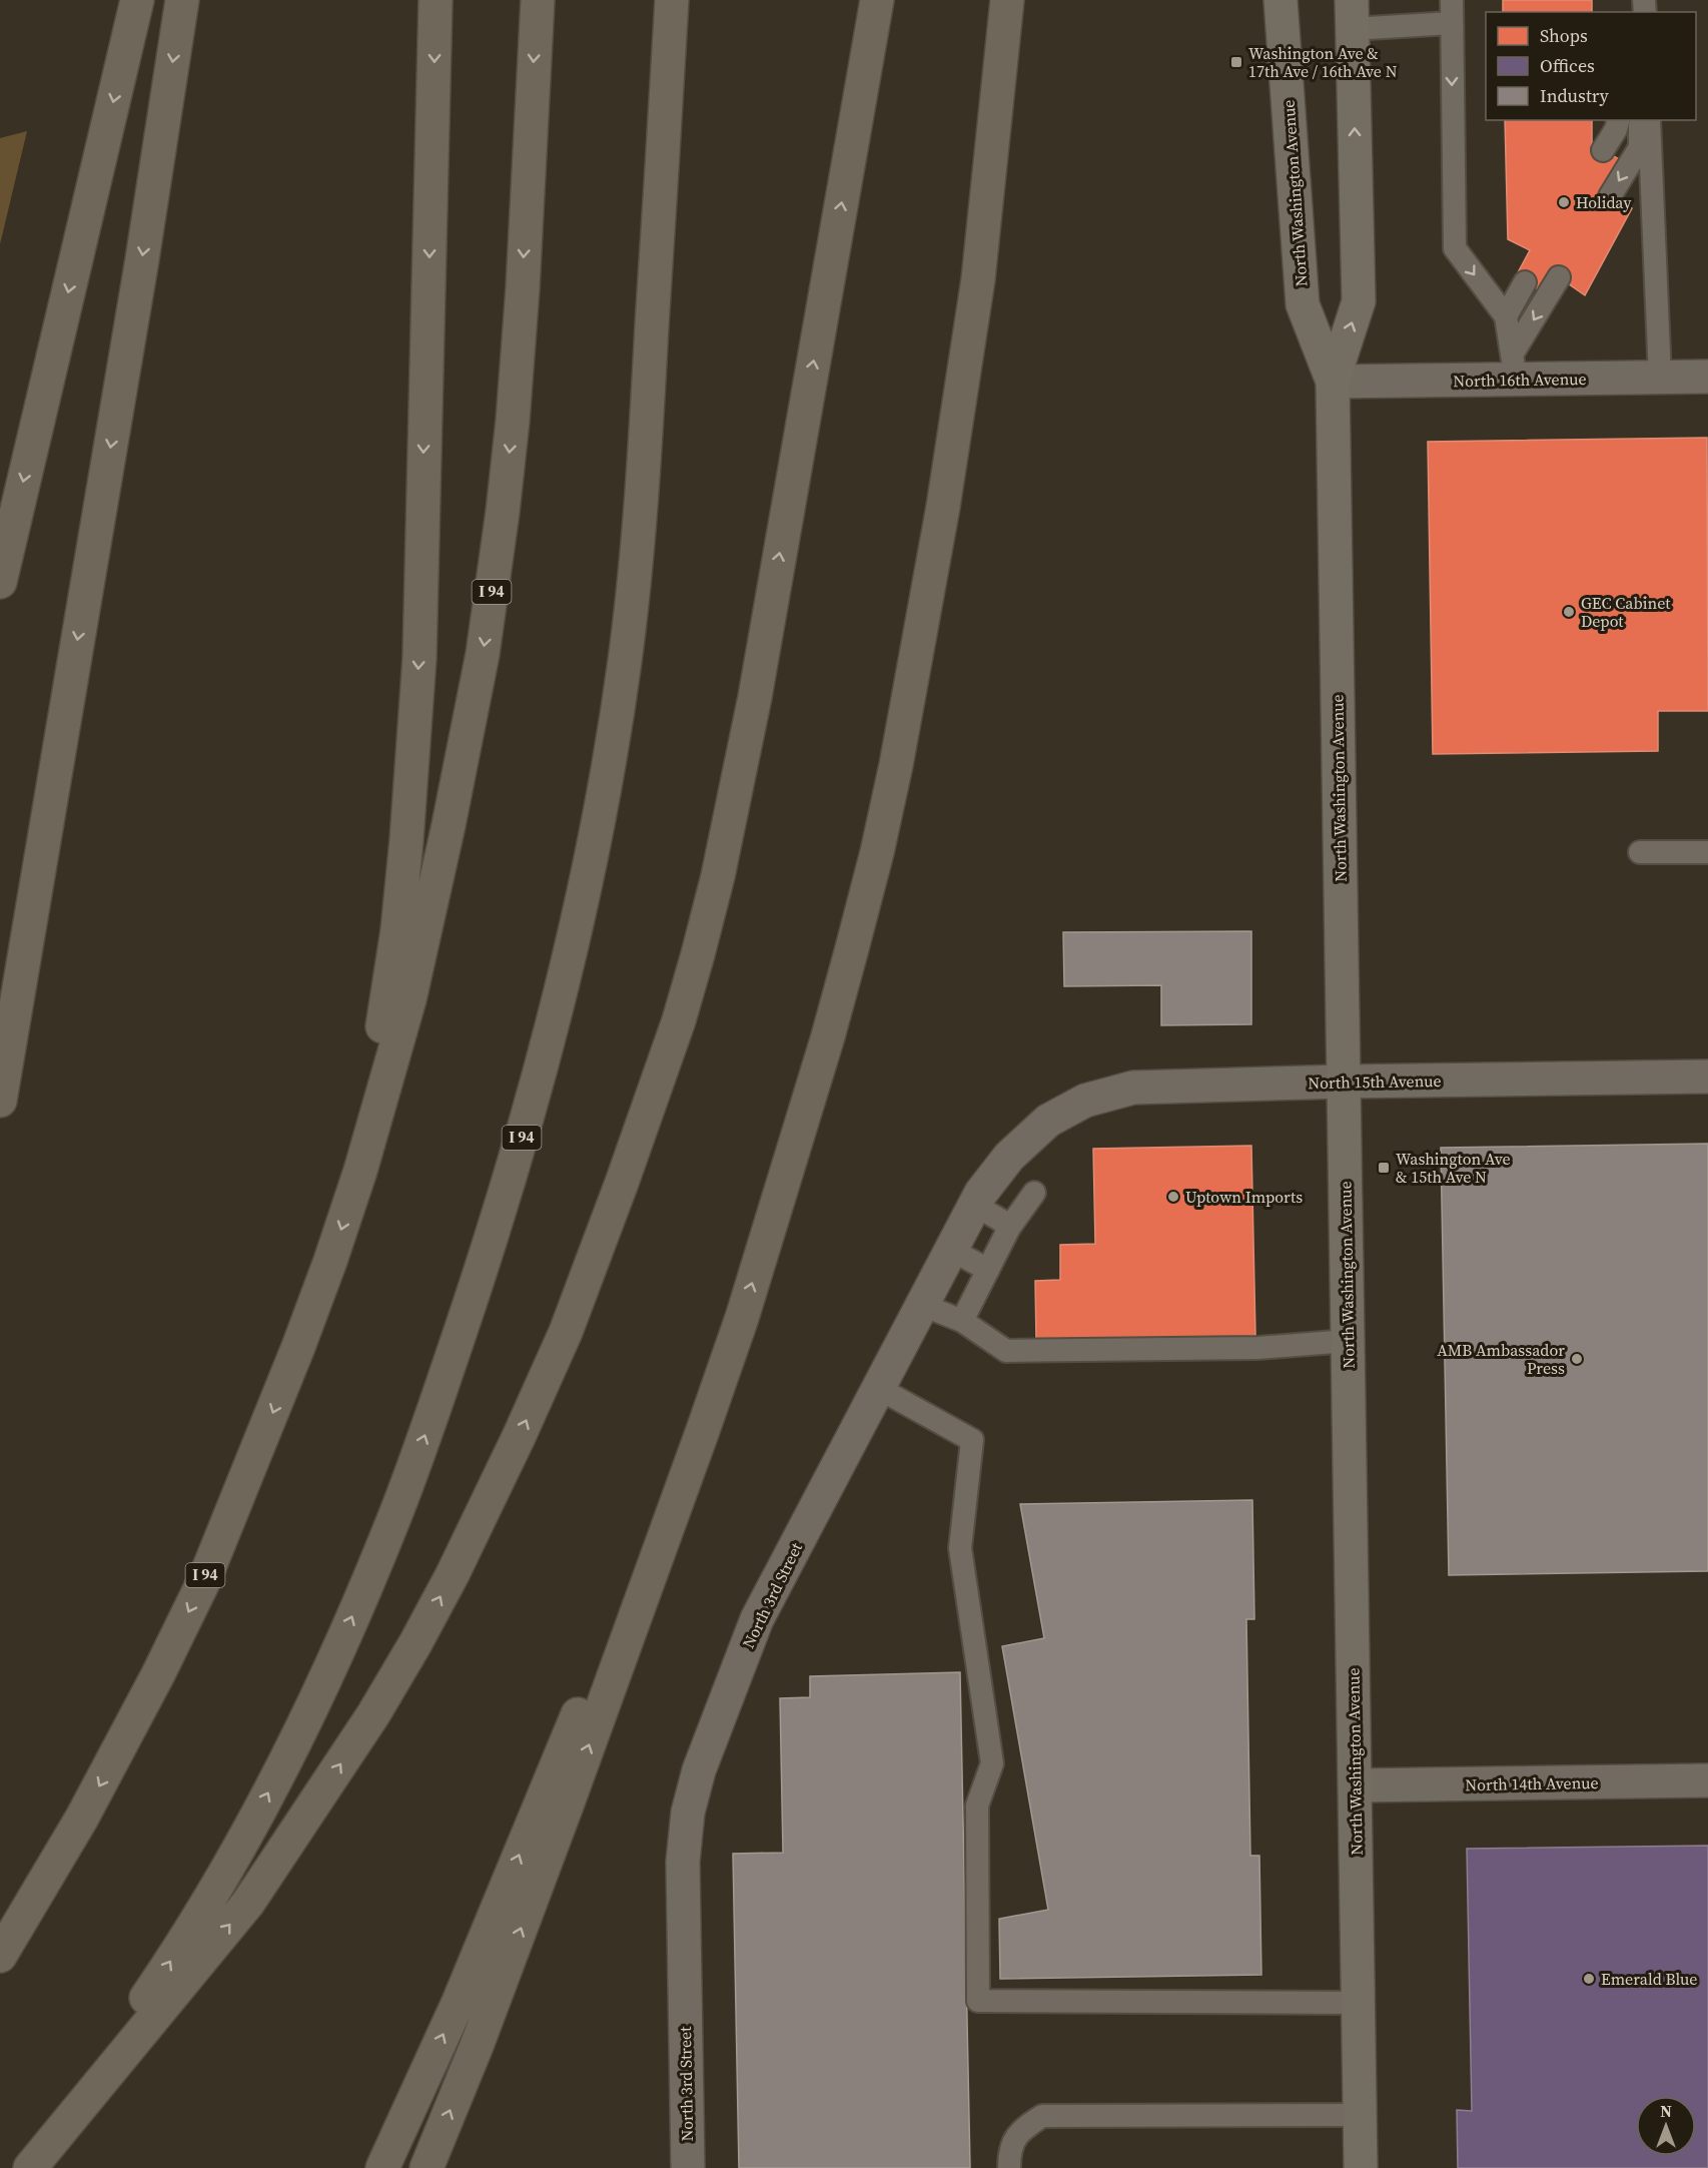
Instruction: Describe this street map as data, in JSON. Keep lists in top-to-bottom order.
{
  "streets": {
    "highway": ["I 94"],
    "main road": ["North Washington Avenue"],
    "street": [
      "North 16th Avenue",
      "North 15th Avenue",
      "North 3rd Street",
      "North 14th Avenue"
    ]
  },
  "crossings": [
    ["North Washington Avenue", "North 16th Avenue"],
    ["North Washington Avenue", "North 15th Avenue"],
    ["North Washington Avenue", "North 14th Avenue"],
    ["North 15th Avenue", "North 3rd Street"]
  ],
  "places": {
    "transit": ["Washington Ave & 17th Ave / 16th Ave N", "Washington Ave & 15th Ave N"],
    "other": [
      "Holiday",
      "GEC Cabinet Depot",
      "Uptown Imports",
      "AMB Ambassador Press",
      "Emerald Blue"
    ]
  },
  "legend": ["Shops", "Offices", "Industry"],
  "north": "top"
}
